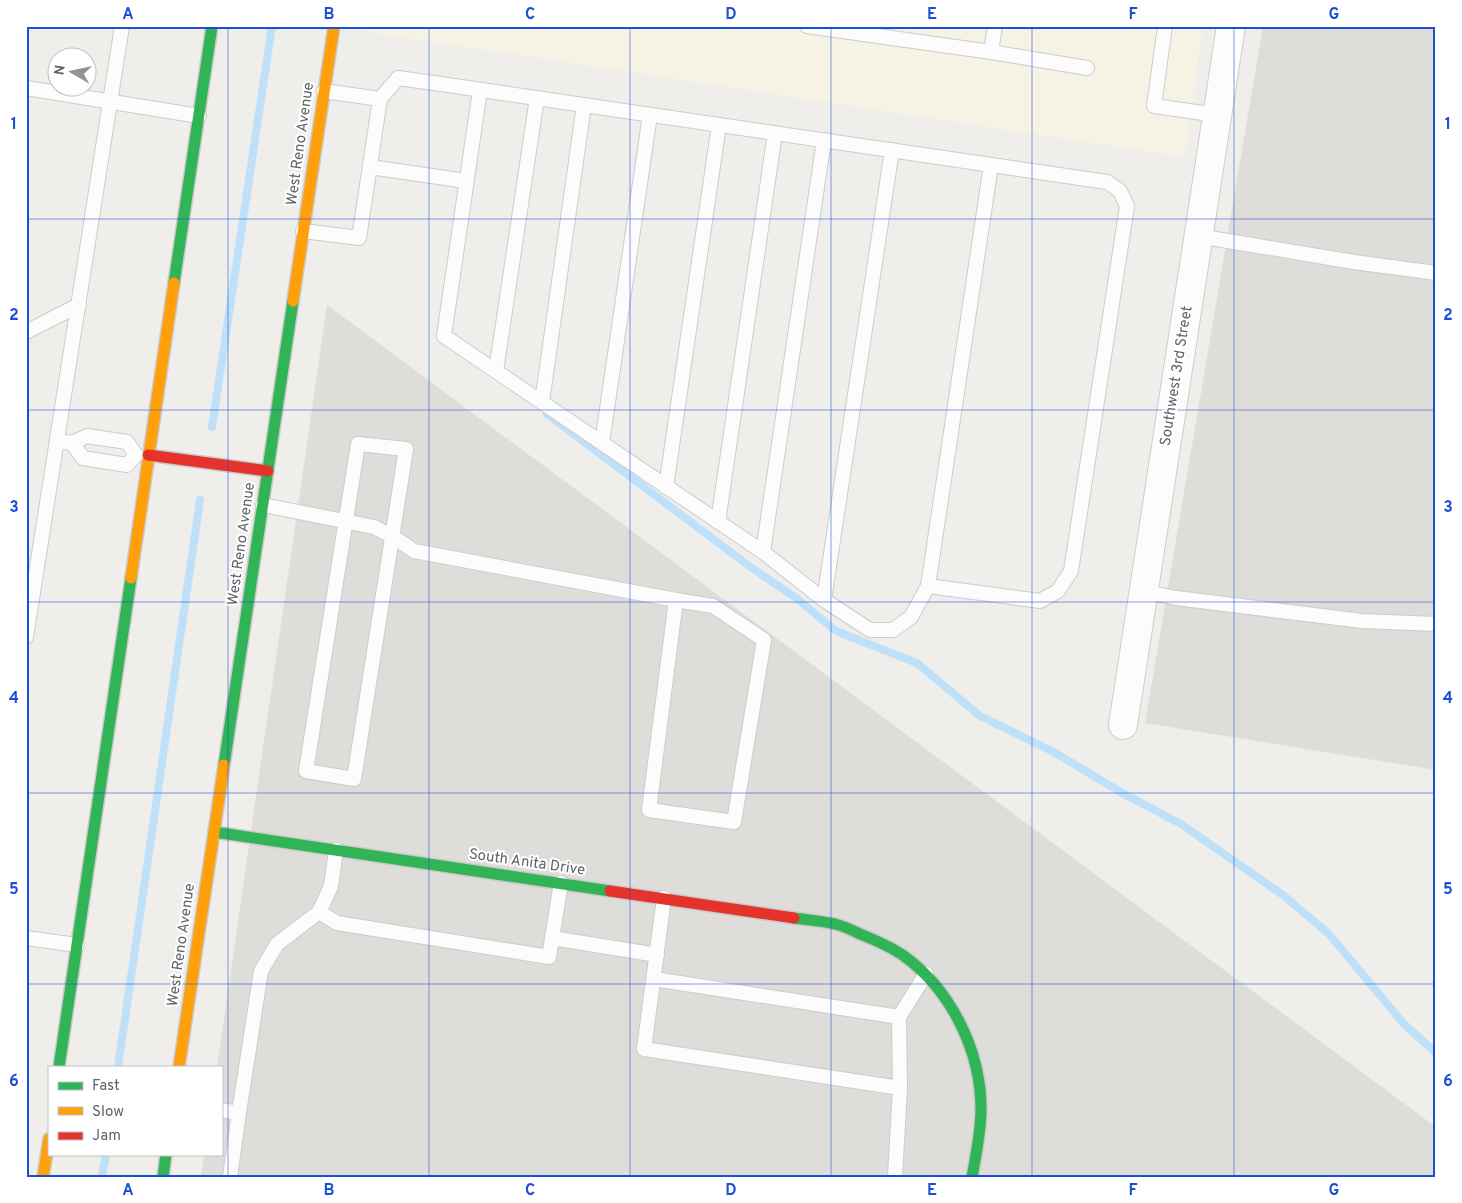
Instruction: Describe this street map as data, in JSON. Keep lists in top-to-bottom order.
{
  "streets": {
    "main road": ["West Reno Avenue", "South Anita Drive"],
    "street": ["Southwest 3rd Street"]
  },
  "crossings": [
    ["West Reno Avenue", "South Anita Drive"]
  ],
  "legend": ["Fast", "Slow", "Jam"],
  "north": "left",
  "grid": {
    "columns": [
      "A",
      "B",
      "C",
      "D",
      "E",
      "F",
      "G"
    ],
    "rows": [
      "1",
      "2",
      "3",
      "4",
      "5",
      "6"
    ]
  }
}
